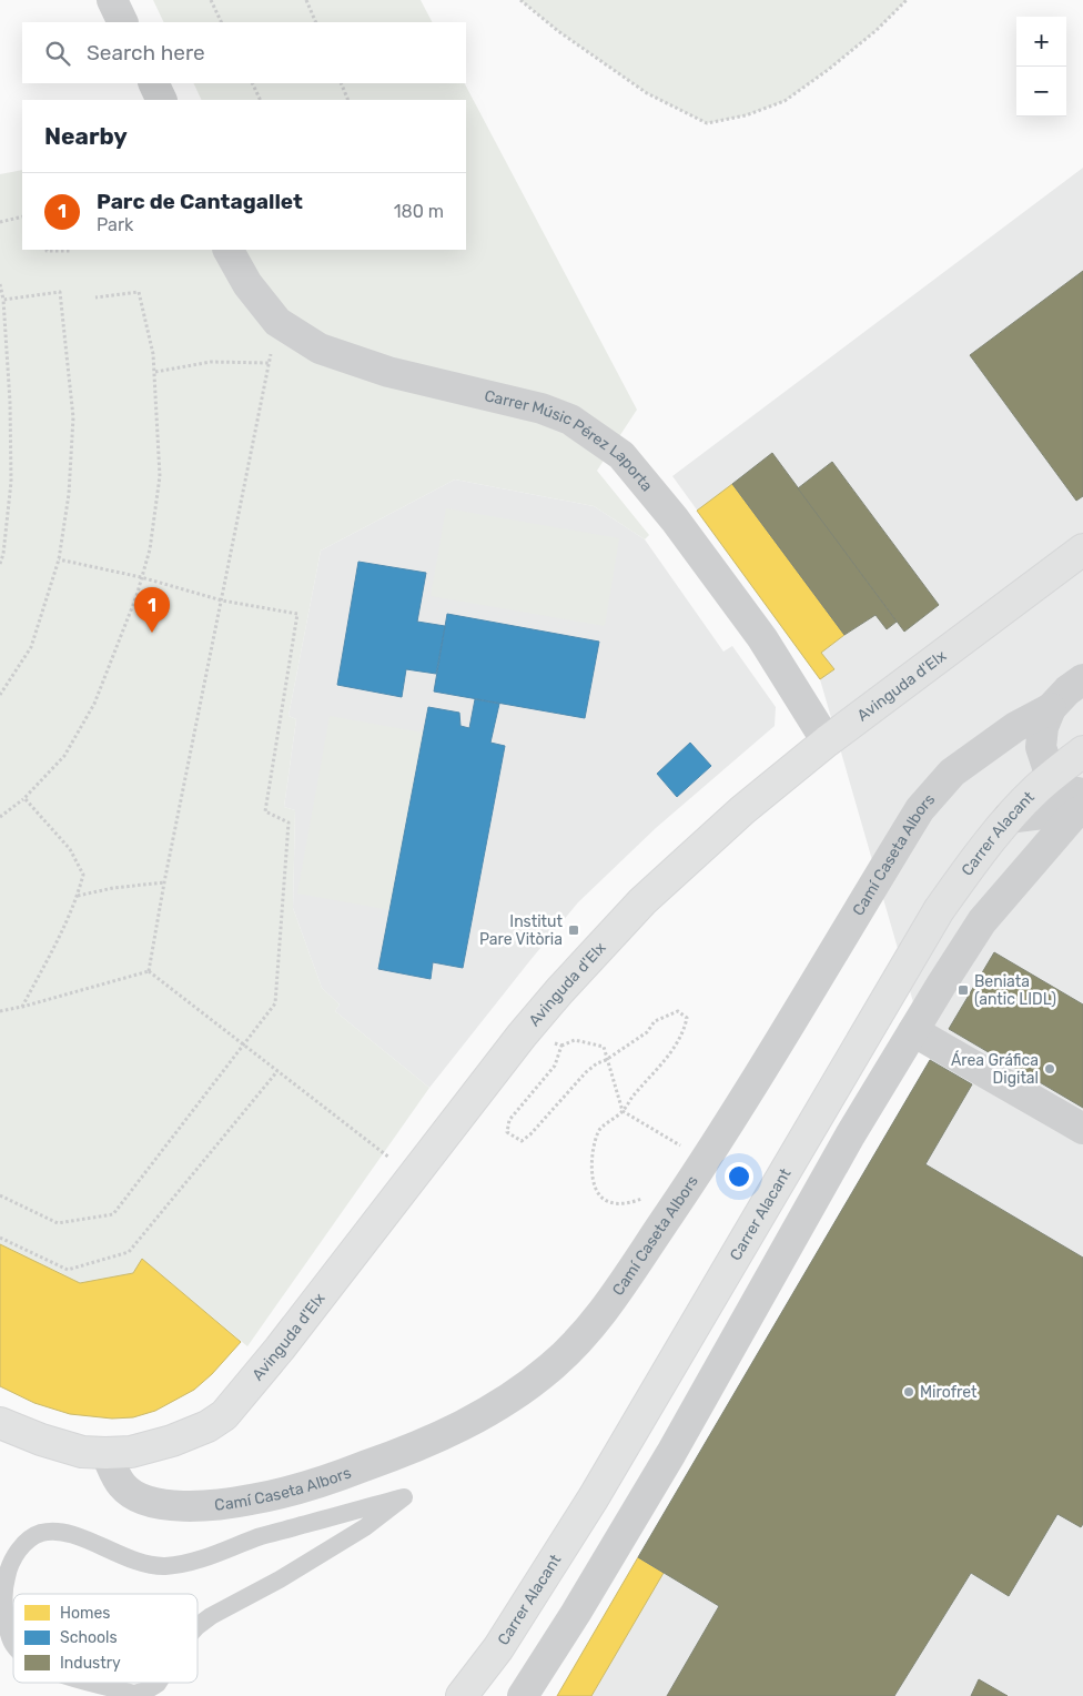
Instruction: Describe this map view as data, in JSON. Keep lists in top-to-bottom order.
{
  "streets": {
    "street": [
      "Carrer Músic Pérez Laporta",
      "Avinguda d'Elx",
      "Carrer Alacant",
      "Camí Caseta Albors"
    ]
  },
  "crossings": [
    ["Carrer Músic Pérez Laporta", "Avinguda d'Elx"],
    ["Avinguda d'Elx", "Camí Caseta Albors"]
  ],
  "places": {
    "transit": ["Institut Pare Vitòria", "Beniata (antic LIDL)"],
    "other": ["Área Gráfica Digital", "Mirofret"]
  },
  "legend": ["Homes", "Schools", "Industry"],
  "page": {
    "map_buttons": ["+", "−"],
    "search": "Search here",
    "heading": "Nearby",
    "list": [
      {
        "mark": "1",
        "name": "Parc de Cantagallet",
        "note": "Park",
        "value": "180 m"
      }
    ],
    "pins": "1"
  }
}
